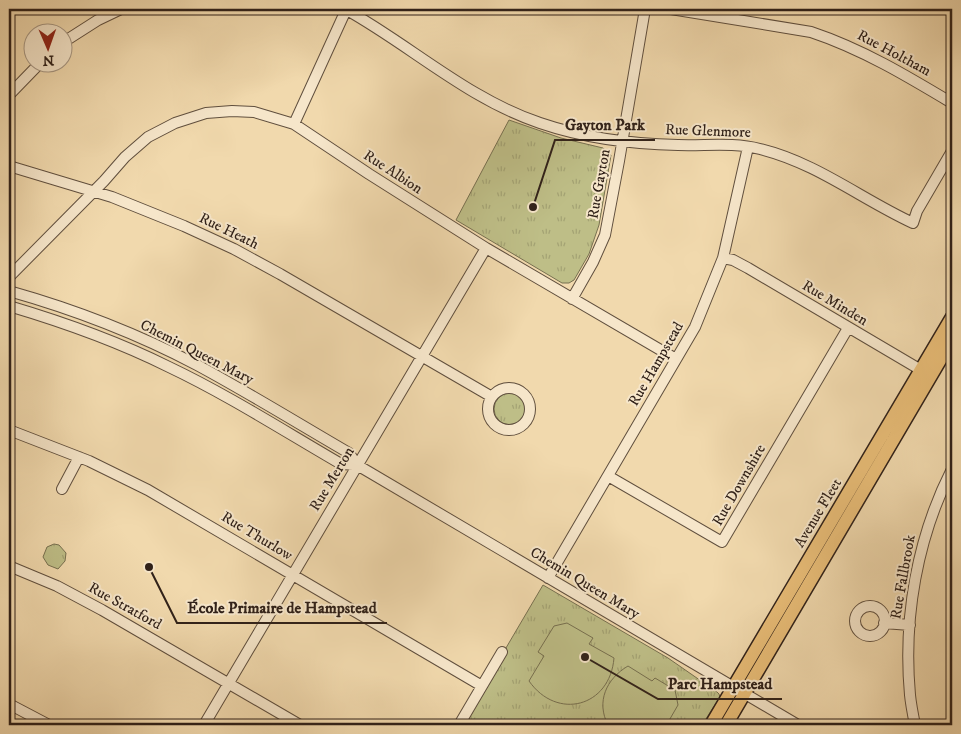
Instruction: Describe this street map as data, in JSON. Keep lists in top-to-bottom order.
{
  "streets": {
    "main road": ["Avenue Fleet"],
    "street": [
      "Rue Holtham",
      "Rue Glenmore",
      "Rue Albion",
      "Rue Gayton",
      "Rue Heath",
      "Rue Minden",
      "Chemin Queen Mary",
      "Rue Hampstead",
      "Rue Merton",
      "Rue Downshire",
      "Rue Thurlow",
      "Rue Fallbrook",
      "Rue Stratford"
    ]
  },
  "crossings": [
    ["Rue Glenmore", "Rue Gayton"],
    ["Rue Glenmore", "Rue Hampstead"],
    ["Rue Albion", "Rue Gayton"],
    ["Rue Albion", "Rue Heath"],
    ["Rue Albion", "Rue Hampstead"],
    ["Rue Albion", "Rue Merton"],
    ["Rue Heath", "Rue Merton"],
    ["Rue Minden", "Rue Hampstead"],
    ["Rue Minden", "Rue Downshire"],
    ["Rue Minden", "Avenue Fleet"],
    ["Chemin Queen Mary", "Rue Hampstead"],
    ["Chemin Queen Mary", "Rue Merton"],
    ["Chemin Queen Mary", "Avenue Fleet"],
    ["Rue Hampstead", "Rue Downshire"],
    ["Rue Merton", "Rue Thurlow"],
    ["Rue Merton", "Rue Stratford"]
  ],
  "places": ["Gayton Park", "École Primaire de Hampstead", "Parc Hampstead"],
  "north": "bottom"
}
